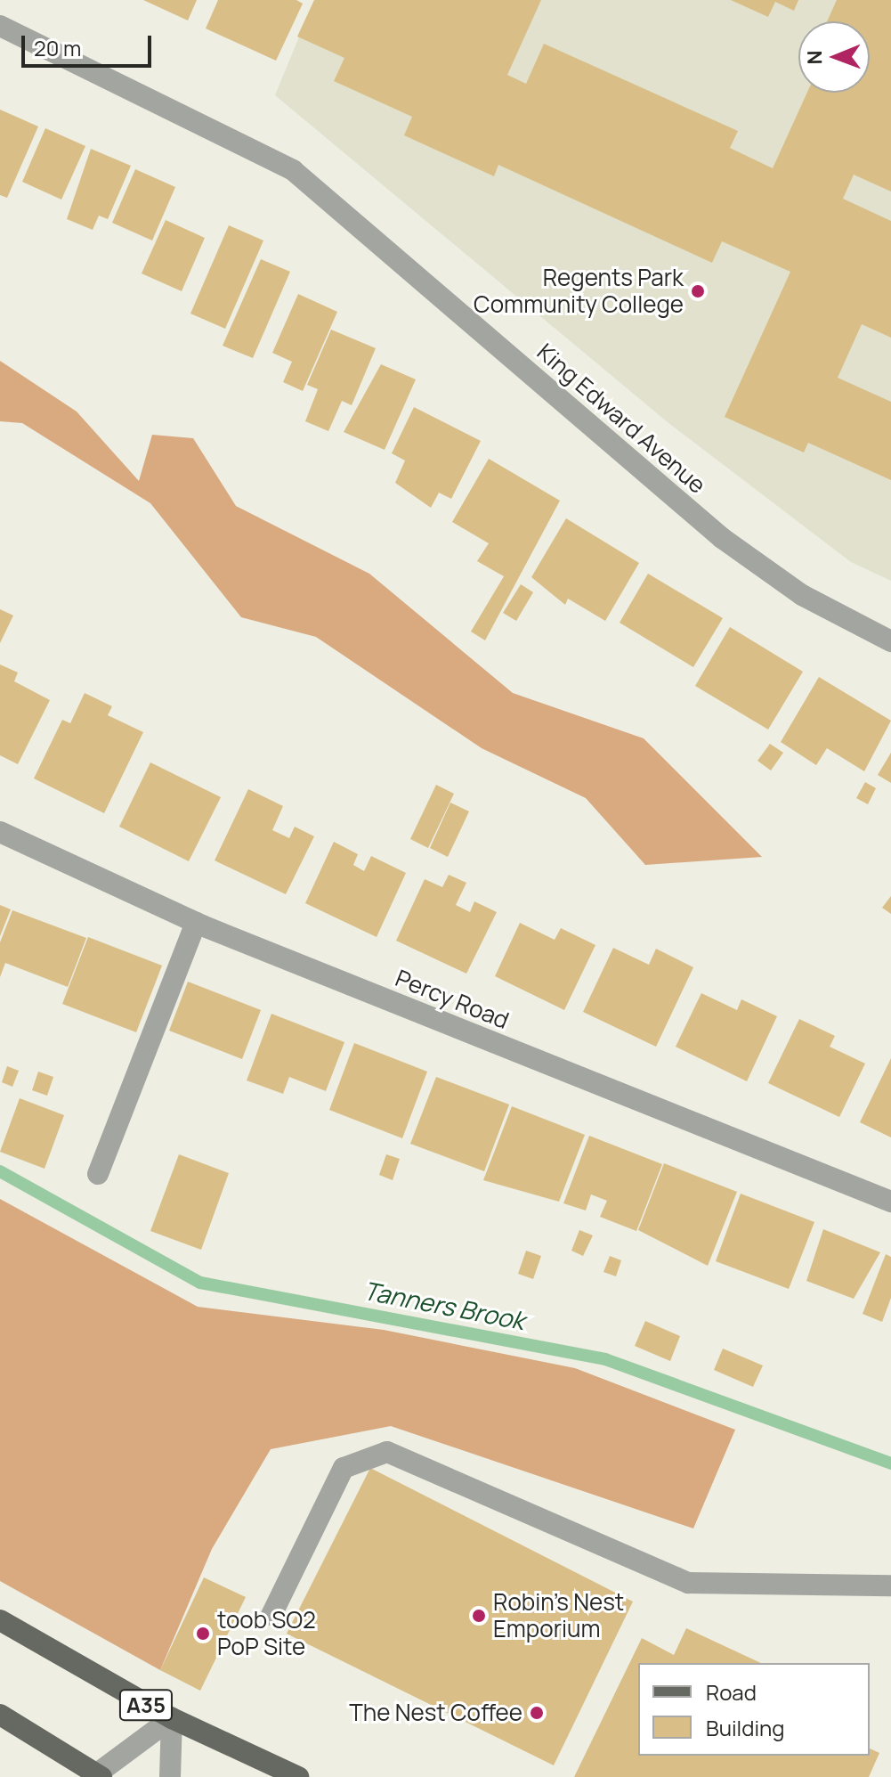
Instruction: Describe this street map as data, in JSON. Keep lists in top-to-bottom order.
{
  "streets": {
    "main road": ["A35"],
    "street": ["King Edward Avenue", "Percy Road"]
  },
  "water": ["Tanners Brook"],
  "places": [
    "Regents Park Community College",
    "Robin's Nest Emporium",
    "toob SO2 PoP Site",
    "The Nest Coffee"
  ],
  "legend": ["Road", "Building"],
  "scale_bar": "20 m",
  "north": "left"
}
